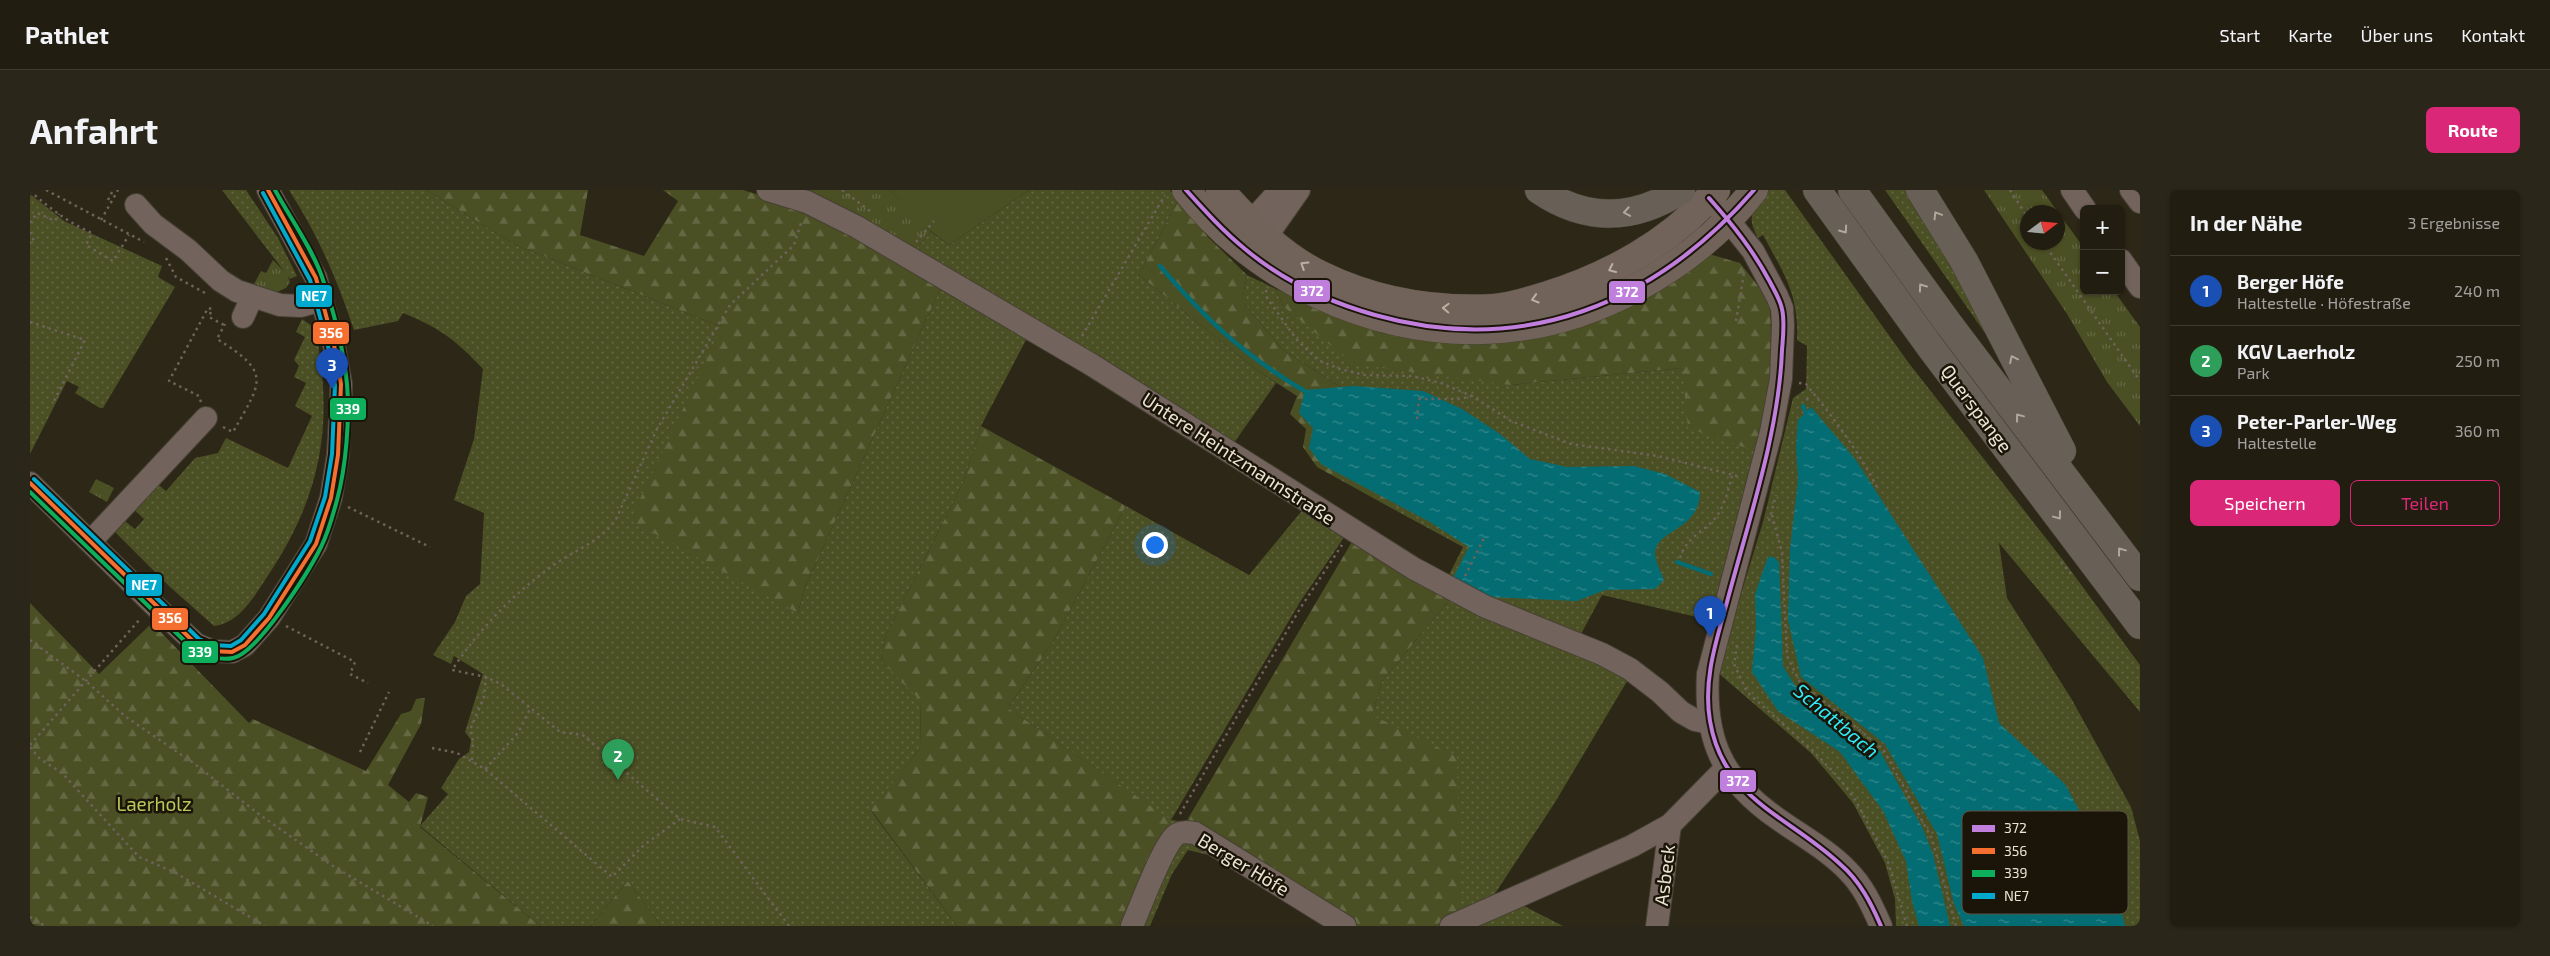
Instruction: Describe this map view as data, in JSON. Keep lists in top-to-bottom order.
{
  "streets": {
    "highway": ["Querspange"],
    "street": ["Untere Heintzmannstraße", "Berger Höfe", "Asbeck"]
  },
  "water": ["Schattbach"],
  "parks": ["Laerholz"],
  "lines": [
    "transit line 372",
    "transit line 356",
    "transit line 339",
    "transit line NE7"
  ],
  "legend": [
    "372",
    "356",
    "339",
    "NE7"
  ],
  "north": "right",
  "page": {
    "header": "Pathlet",
    "nav": [
      "Start",
      "Karte",
      "Über uns",
      "Kontakt"
    ],
    "buttons": [
      "Route",
      ["Speichern", "Teilen"]
    ],
    "title": "Anfahrt",
    "heading": ["In der Nähe", "3 Ergebnisse"],
    "map_buttons": ["+", "−"],
    "list": [
      {
        "mark": "1",
        "name": "Berger Höfe",
        "note": "Haltestelle · Höfestraße",
        "value": "240 m"
      },
      {
        "mark": "2",
        "name": "KGV Laerholz",
        "note": "Park",
        "value": "250 m"
      },
      {
        "mark": "3",
        "name": "Peter-Parler-Weg",
        "note": "Haltestelle",
        "value": "360 m"
      }
    ],
    "pins": ["3", "1", "2"]
  }
}
